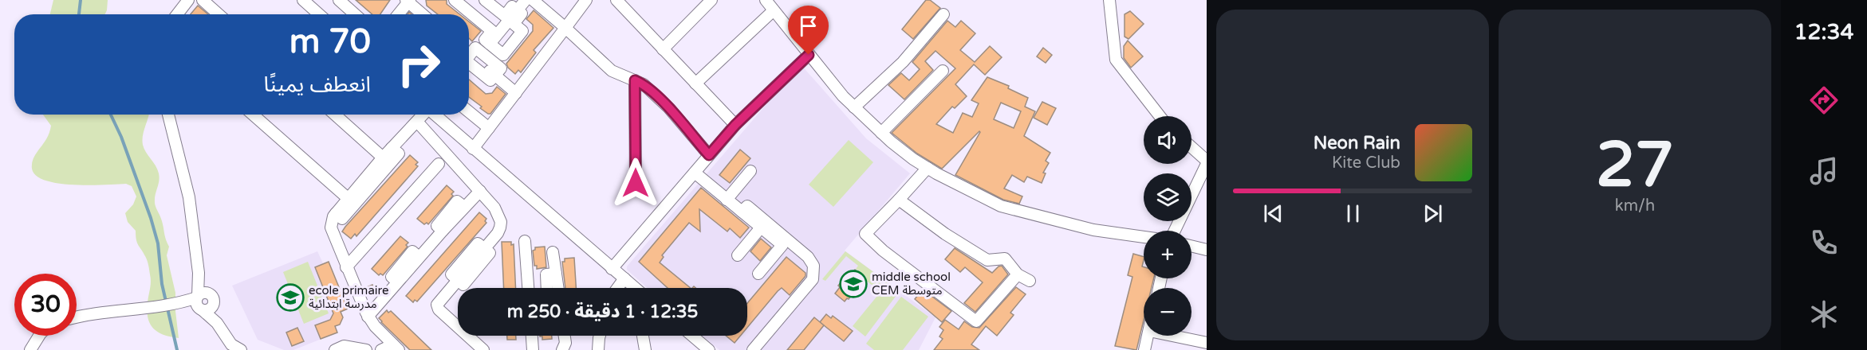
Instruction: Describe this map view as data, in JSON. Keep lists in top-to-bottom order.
{
  "places": {
    "school or university": ["middle school CEM متوسطة", "ecole primaire مدرسة ابتدائية"]
  },
  "page": {
    "tabs": "12:34",
    "tile": ["27", "km/h"],
    "turn": ["70 m", "انعطف يمينًا"],
    "map_buttons": ["+", "−"],
    "song": ["Neon Rain", "Kite Club"],
    "limit": "30",
    "trip": "12:35 · 1 دقيقة · 250 m"
  }
}
